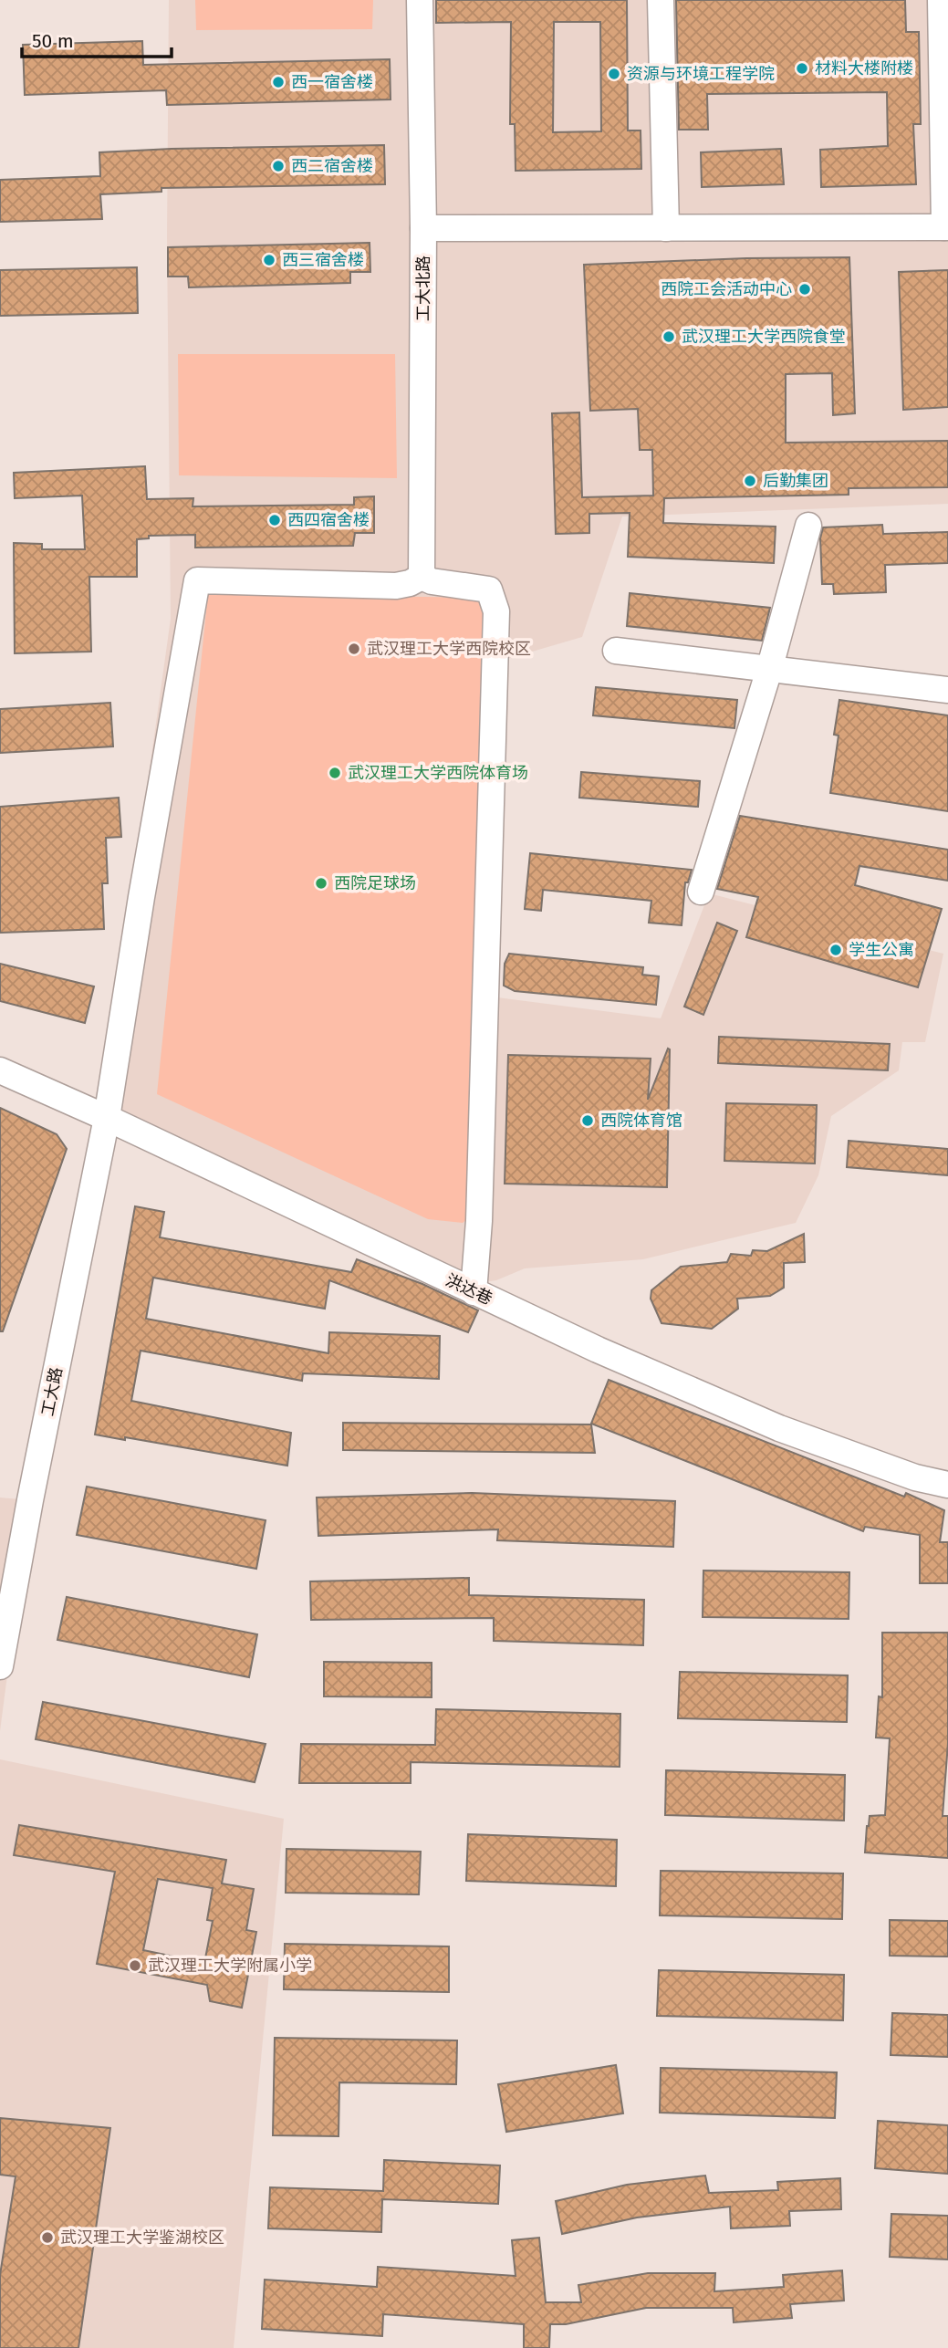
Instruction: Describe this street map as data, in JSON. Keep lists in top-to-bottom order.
{
  "streets": {
    "street": ["工大北路", "洪达巷", "工大路"]
  },
  "crossings": [
    ["工大北路", "工大路"],
    ["洪达巷", "工大路"]
  ],
  "places": [
    "材料大楼附楼",
    "资源与环境工程学院",
    "西一宿舍楼",
    "西二宿舍楼",
    "西三宿舍楼",
    "西院工会活动中心",
    "武汉理工大学西院食堂",
    "后勤集团",
    "西四宿舍楼",
    "武汉理工大学西院校区",
    "武汉理工大学西院体育场",
    "西院足球场",
    "学生公寓",
    "西院体育馆",
    "武汉理工大学附属小学",
    "武汉理工大学鉴湖校区"
  ],
  "scale_bar": "50 m"
}
